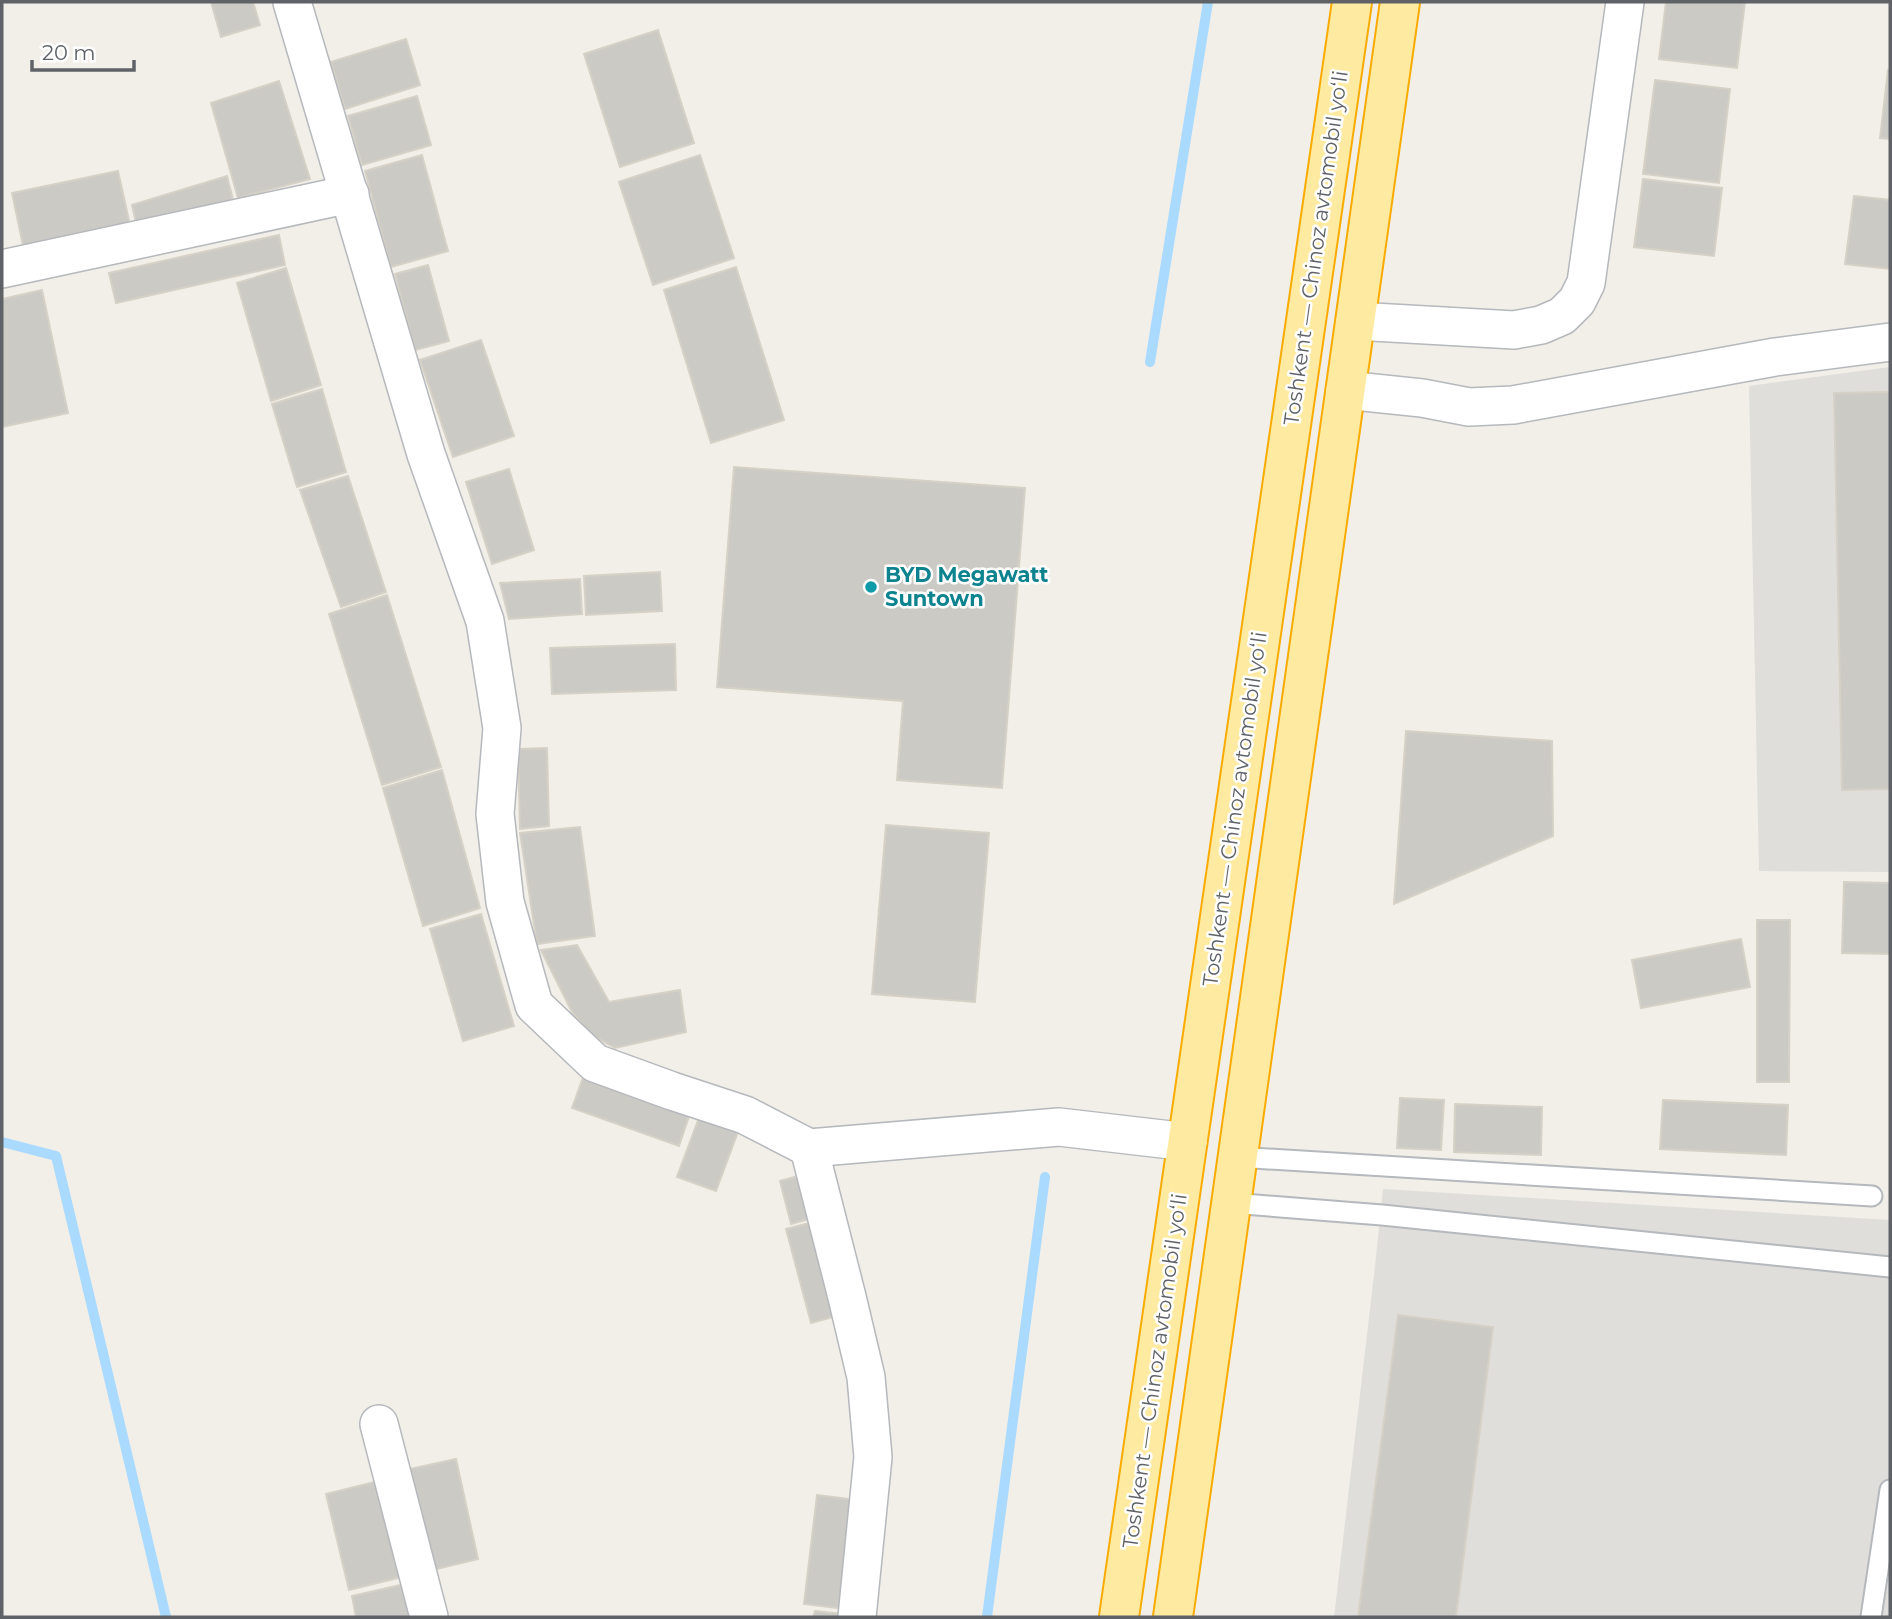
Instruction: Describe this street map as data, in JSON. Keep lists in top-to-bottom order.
{
  "streets": {
    "highway": ["Toshkent — Chinoz avtomobil yoʻli"]
  },
  "places": ["BYD Megawatt Suntown"],
  "scale_bar": "20 m"
}
